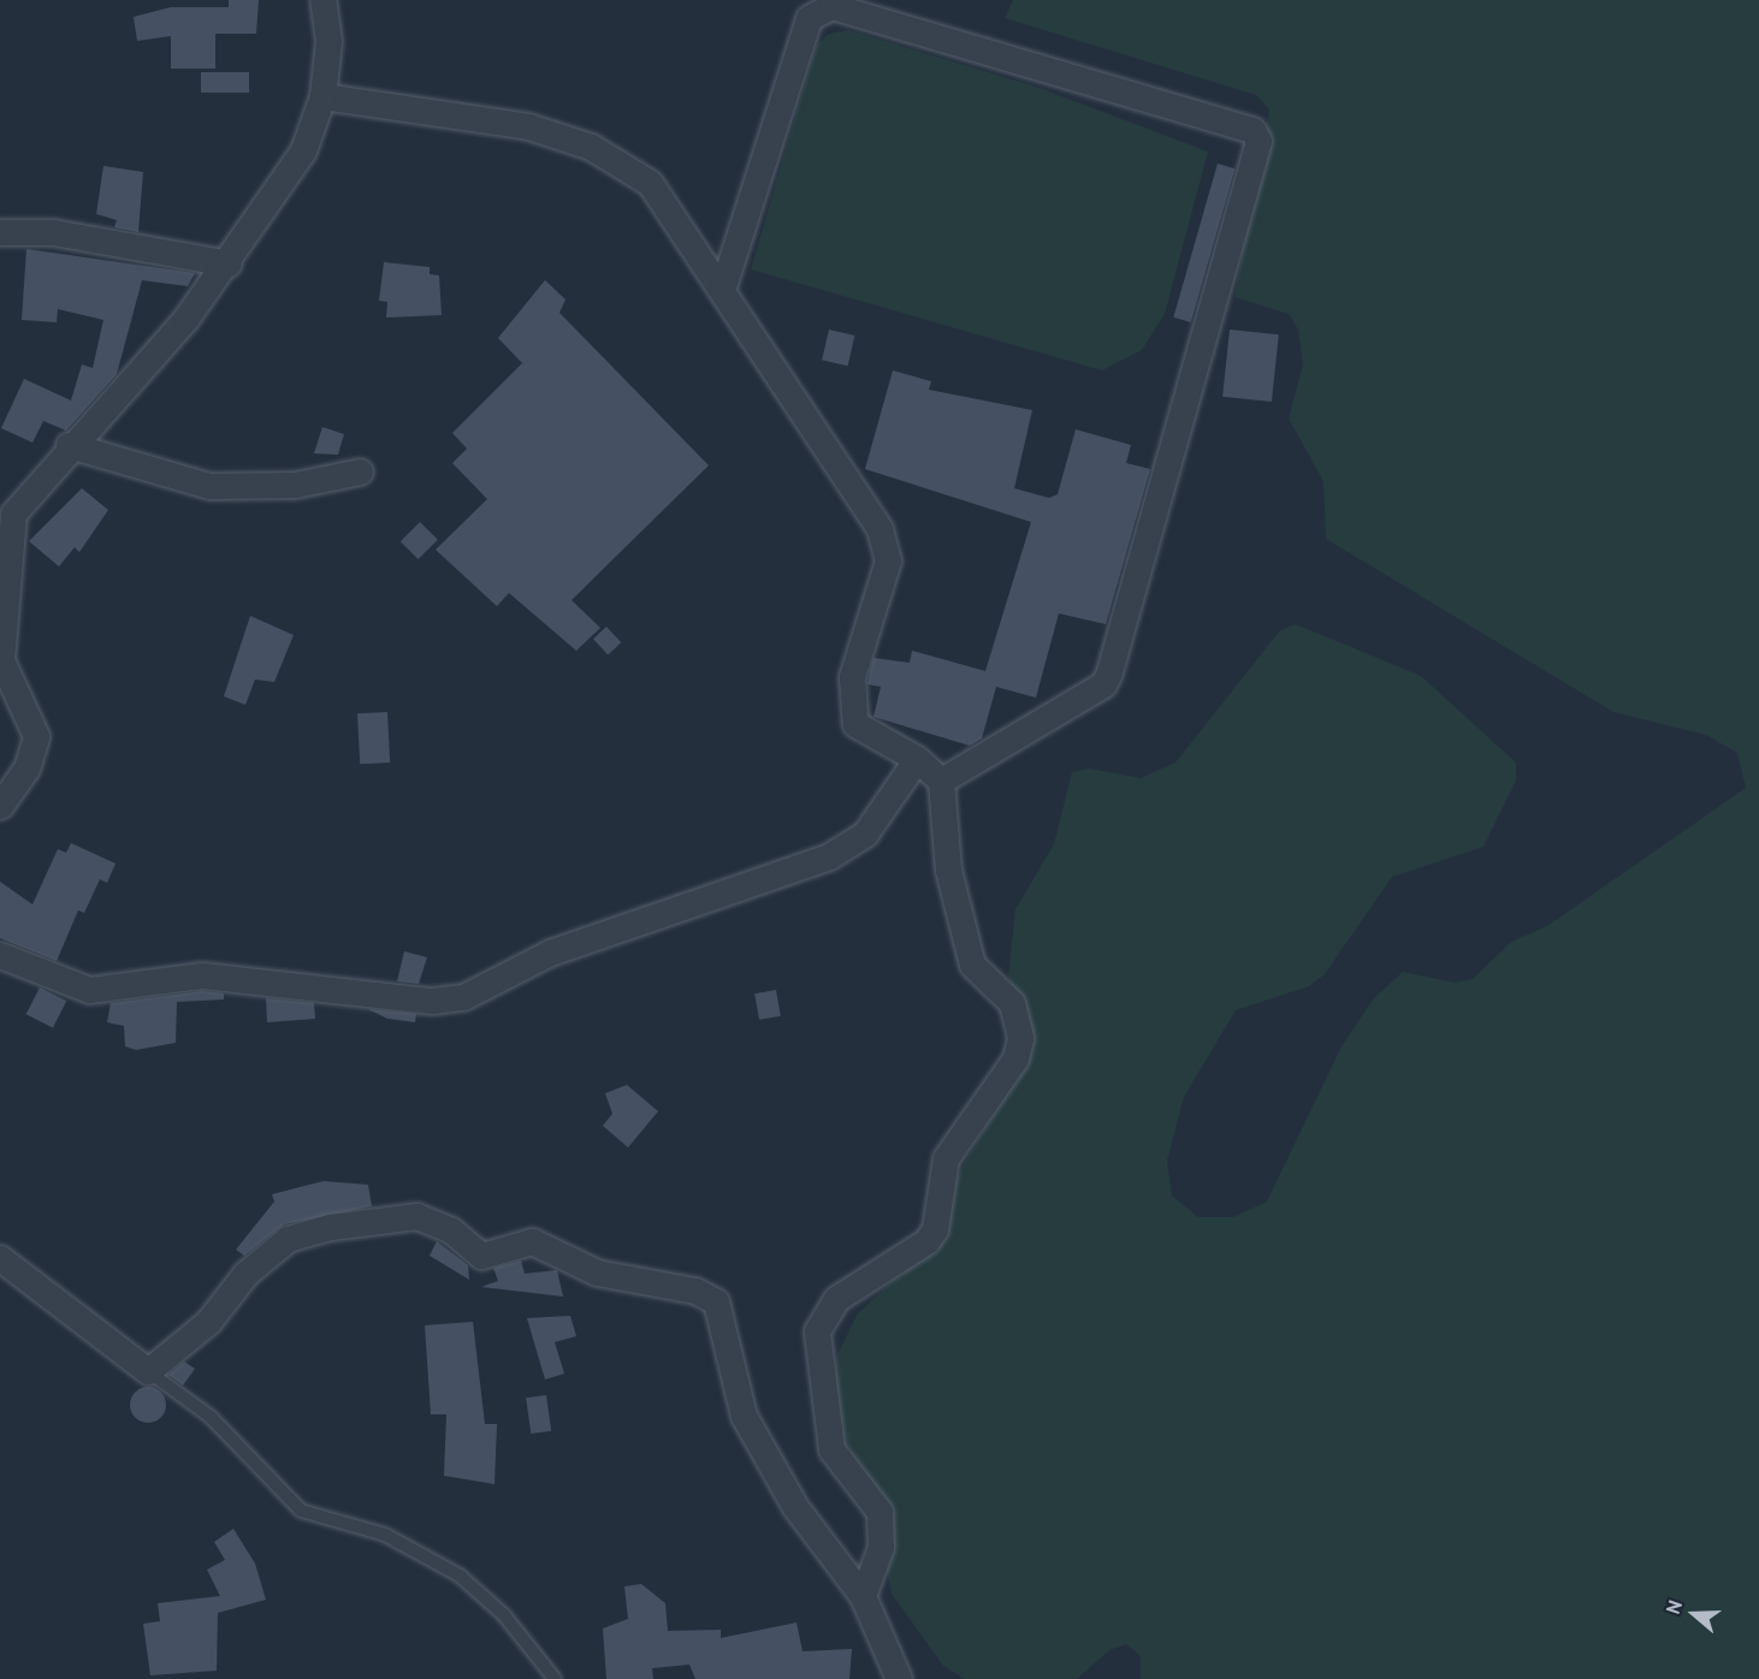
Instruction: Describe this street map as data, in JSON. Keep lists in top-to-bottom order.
{
  "north": "left"
}
